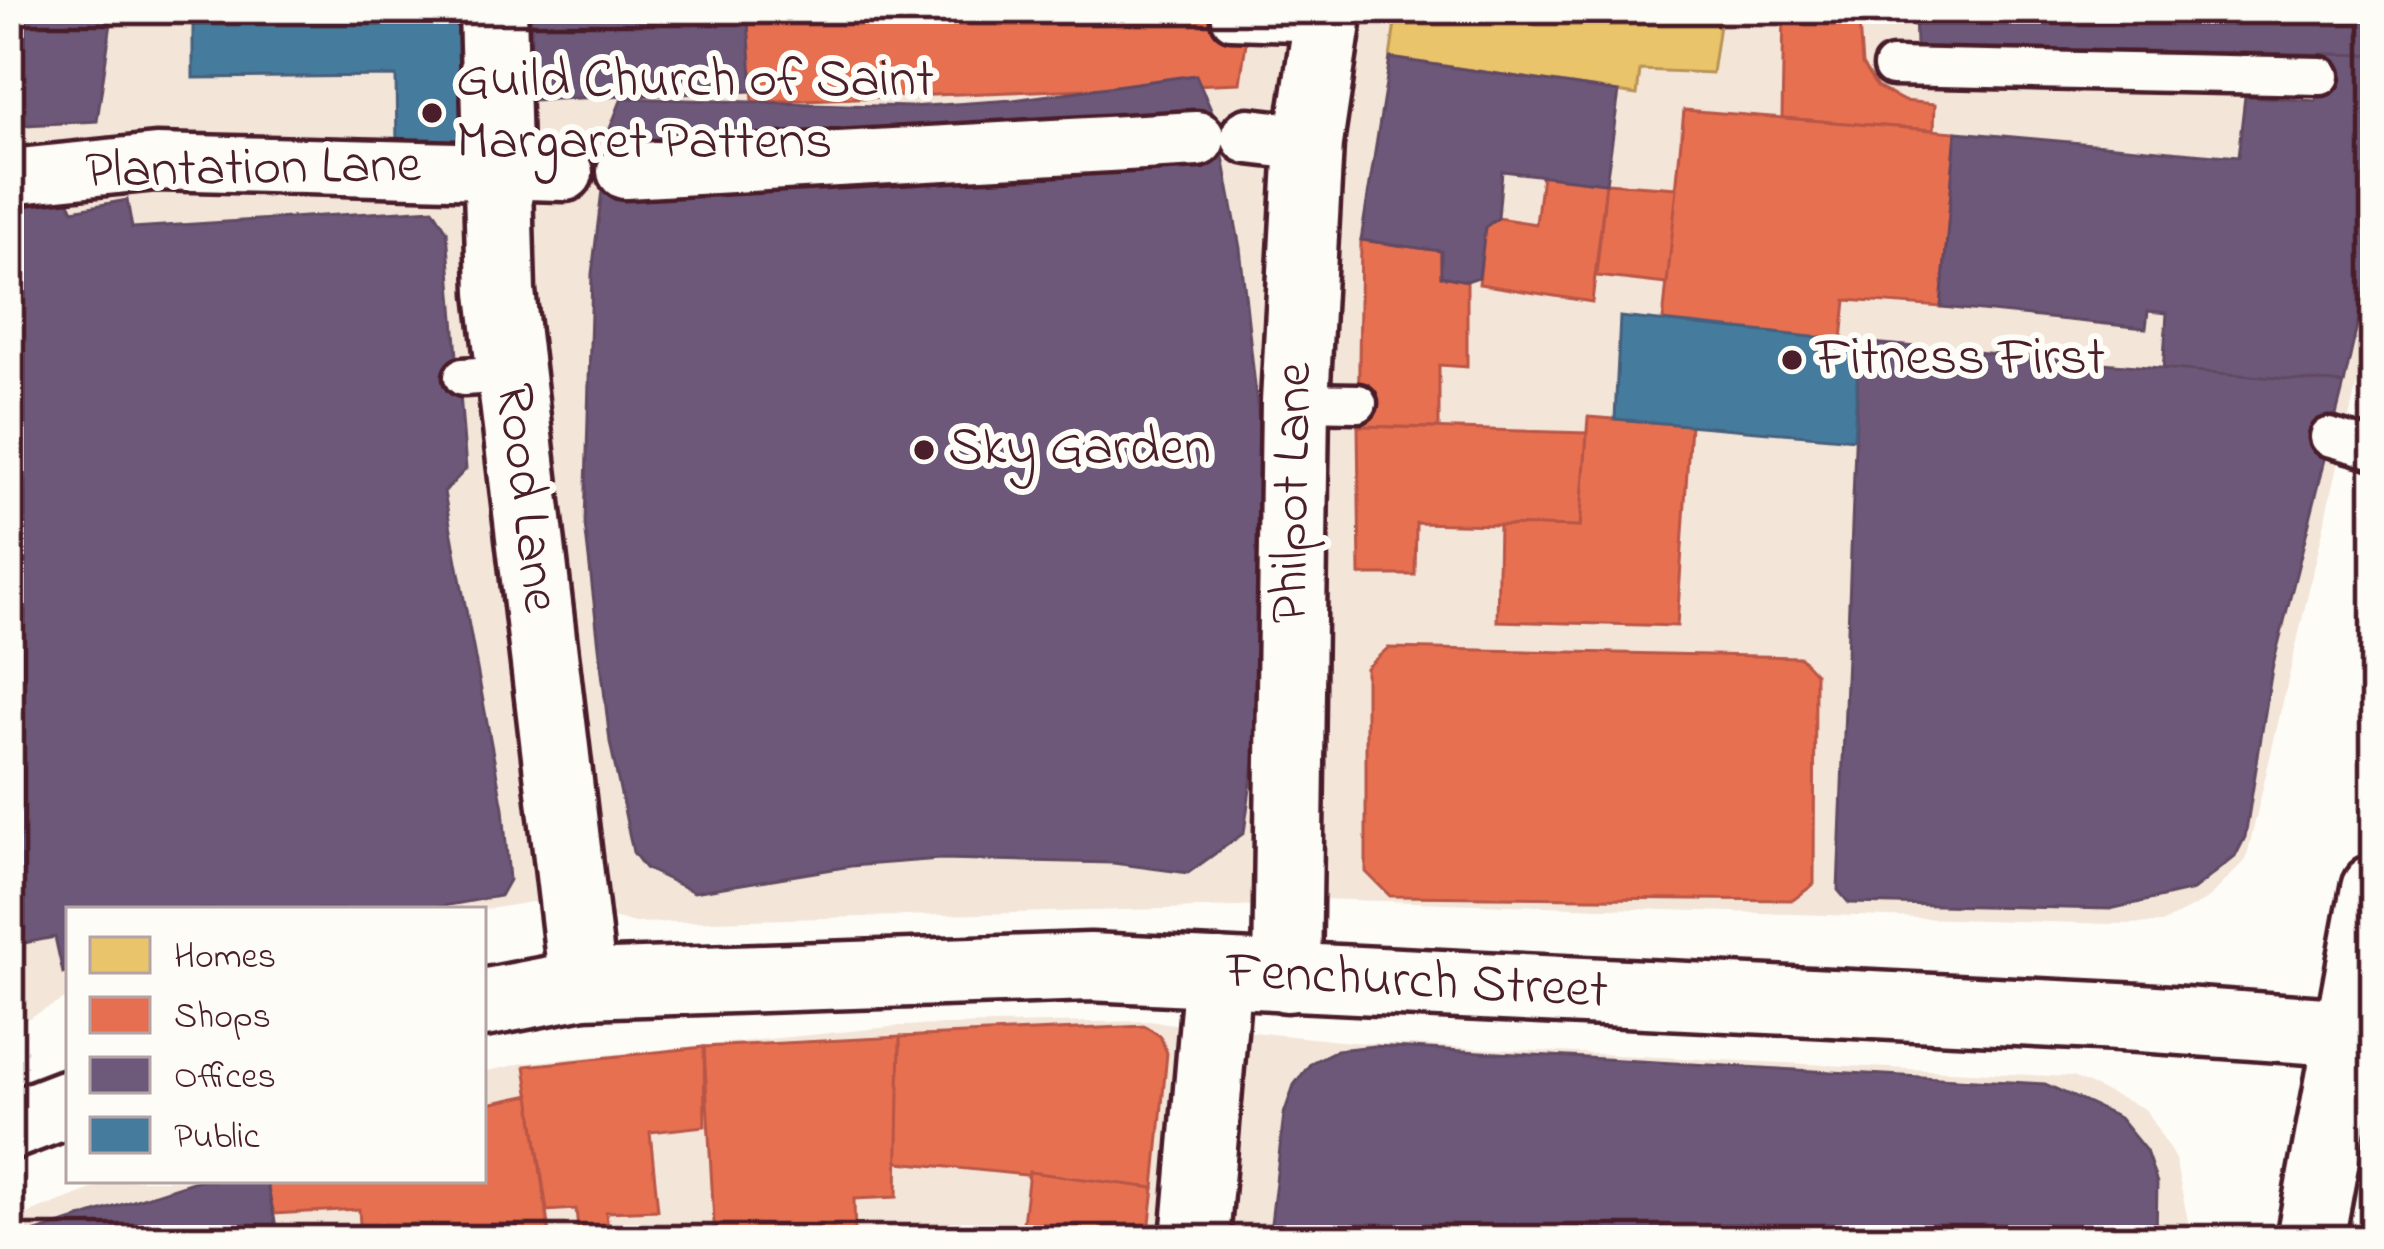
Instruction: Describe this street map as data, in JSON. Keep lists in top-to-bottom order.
{
  "streets": {
    "street": [
      "Plantation Lane",
      "Philpot Lane",
      "Rood Lane",
      "Fenchurch Street"
    ]
  },
  "crossings": [
    ["Plantation Lane", "Rood Lane"],
    ["Philpot Lane", "Fenchurch Street"],
    ["Rood Lane", "Fenchurch Street"]
  ],
  "places": ["Guild Church of Saint Margaret Pattens", "Fitness First", "Sky Garden"],
  "legend": [
    "Homes",
    "Shops",
    "Offices",
    "Public"
  ]
}
